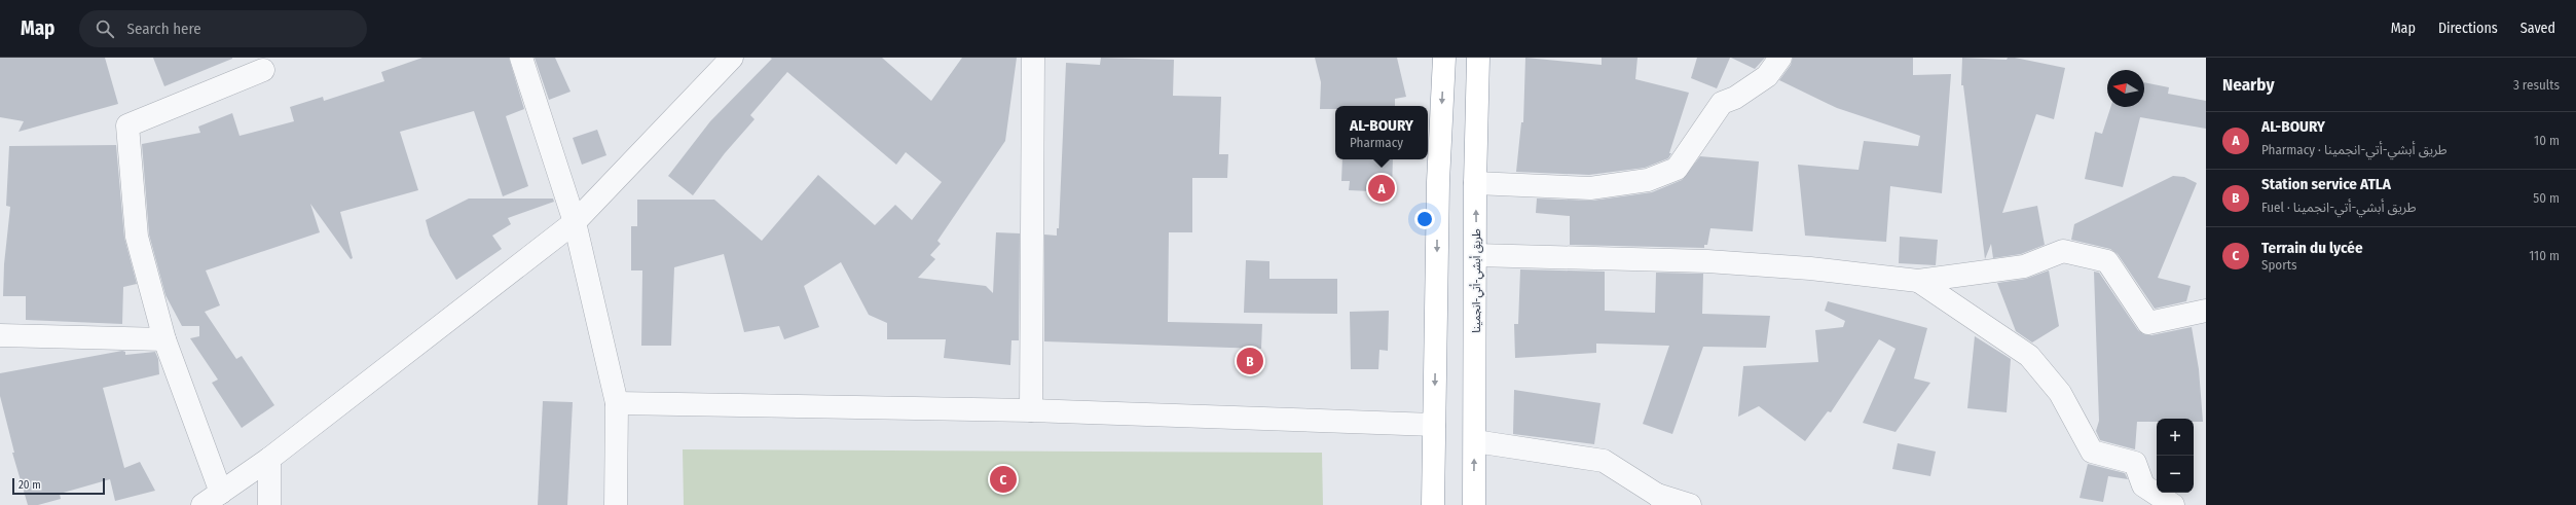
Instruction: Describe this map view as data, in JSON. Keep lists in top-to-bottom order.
{
  "streets": {
    "highway": ["طريق أبشي-أتي-انجمينا"]
  },
  "scale_bar": "20 m",
  "north": "left",
  "page": {
    "header": "Map",
    "search": "Search here",
    "nav": ["Map", "Directions", "Saved"],
    "heading": ["Nearby", "3 results"],
    "popup": ["AL-BOURY", "Pharmacy"],
    "list": [
      {
        "mark": "A",
        "name": "AL-BOURY",
        "note": "Pharmacy · طريق أبشي-أتي-انجمينا",
        "value": "10 m"
      },
      {
        "mark": "B",
        "name": "Station service ATLA",
        "note": "Fuel · طريق أبشي-أتي-انجمينا",
        "value": "50 m"
      },
      {
        "mark": "C",
        "name": "Terrain du lycée",
        "note": "Sports",
        "value": "110 m"
      }
    ],
    "pins": ["A", "B", "C"],
    "map_buttons": ["+", "−"],
    "scale": "20 m"
  }
}
